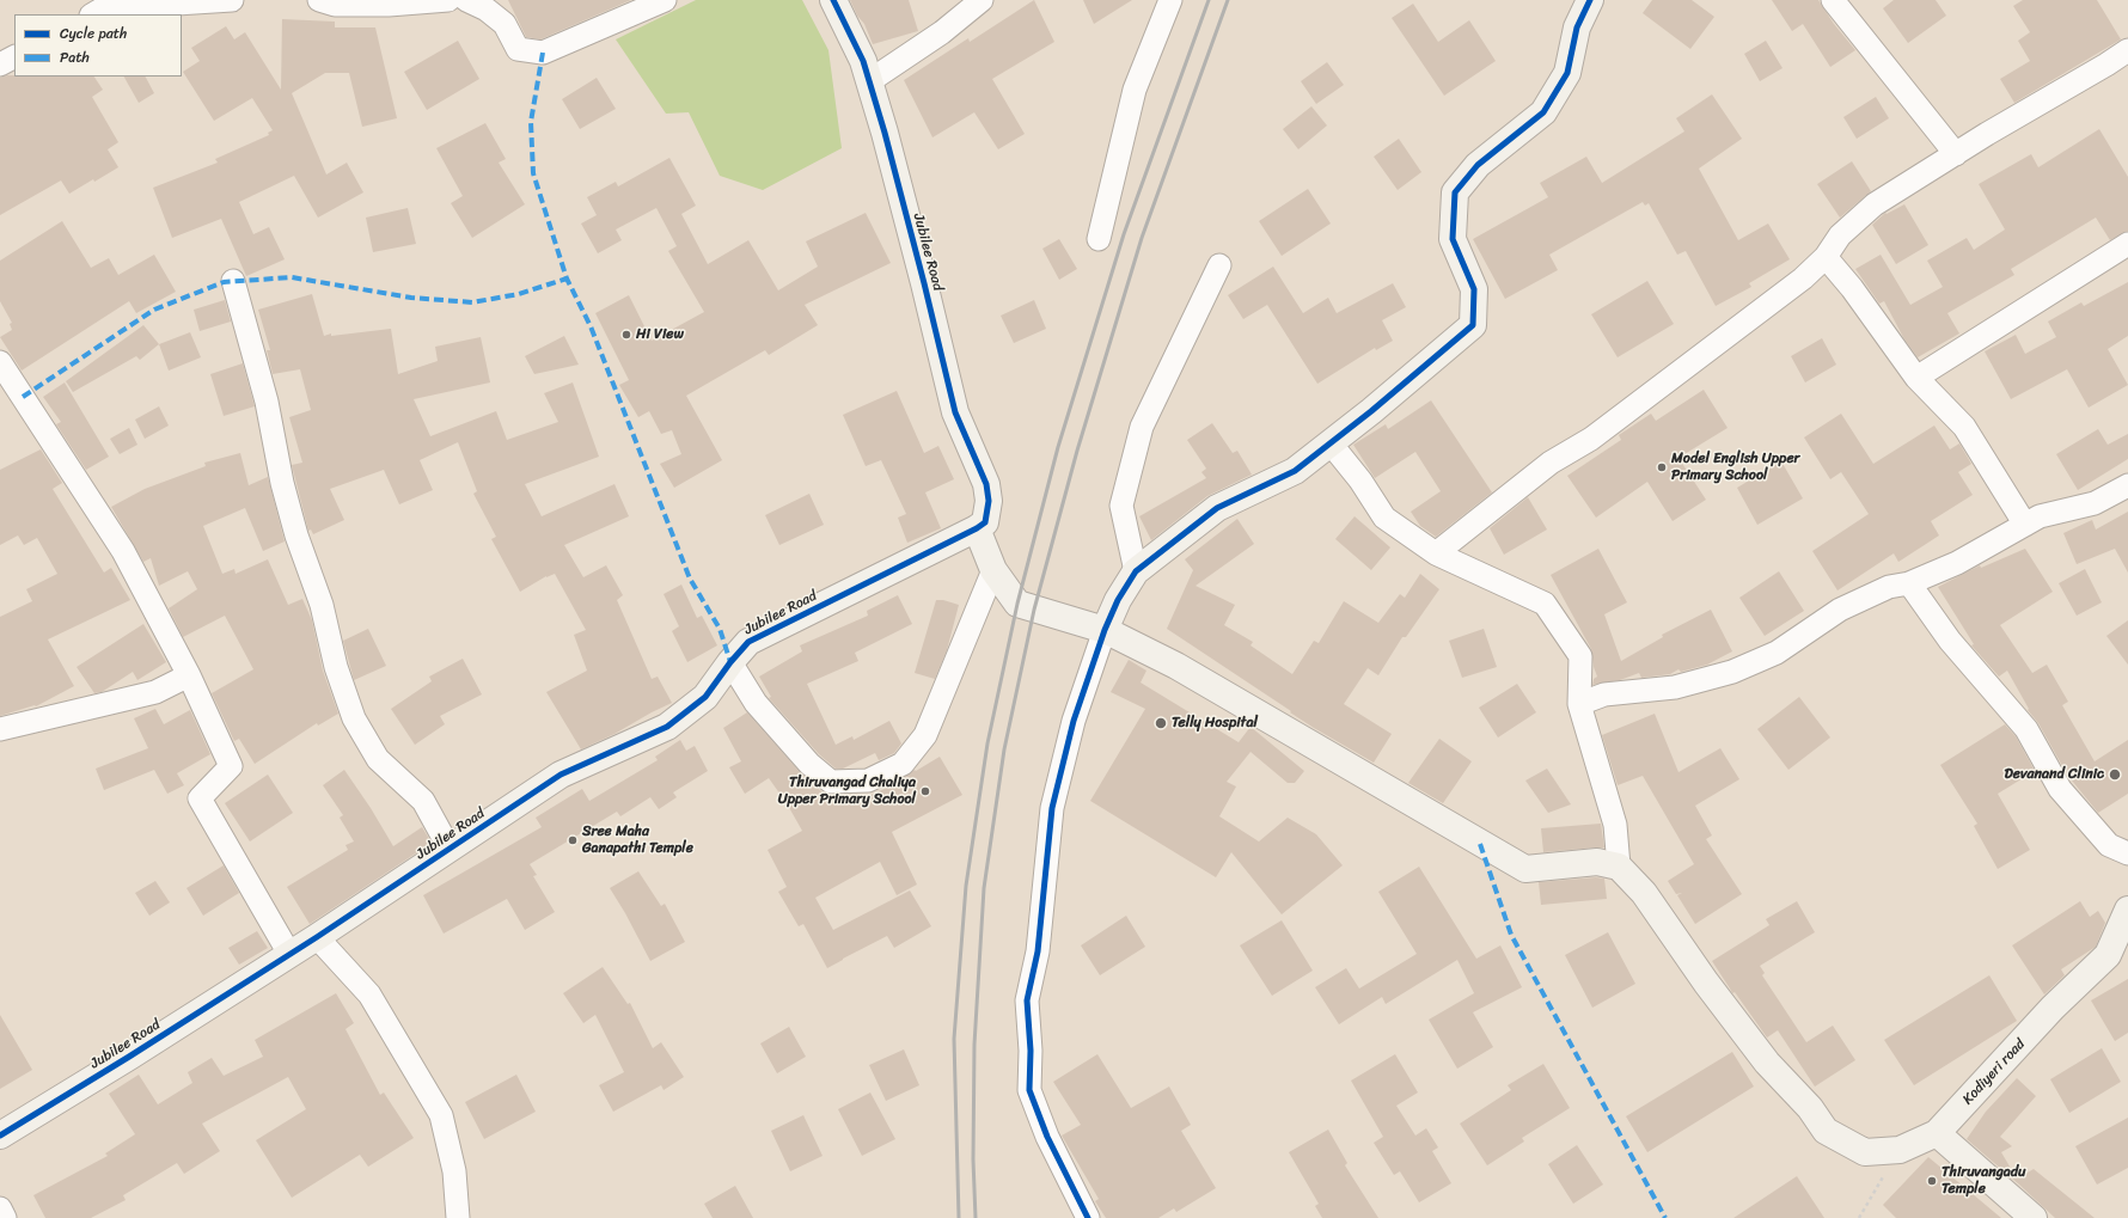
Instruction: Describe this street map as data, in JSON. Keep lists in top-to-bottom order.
{
  "streets": {
    "street": ["Jubilee Road", "Kodiyeri road"]
  },
  "places": [
    "Hi View",
    "Model English Upper Primary School",
    "Telly Hospital",
    "Devanand Clinic",
    "Thiruvangad Chaliya Upper Primary School",
    "Sree Maha Ganapathi Temple",
    "Thiruvangadu Temple"
  ],
  "legend": ["Cycle path", "Path"]
}
